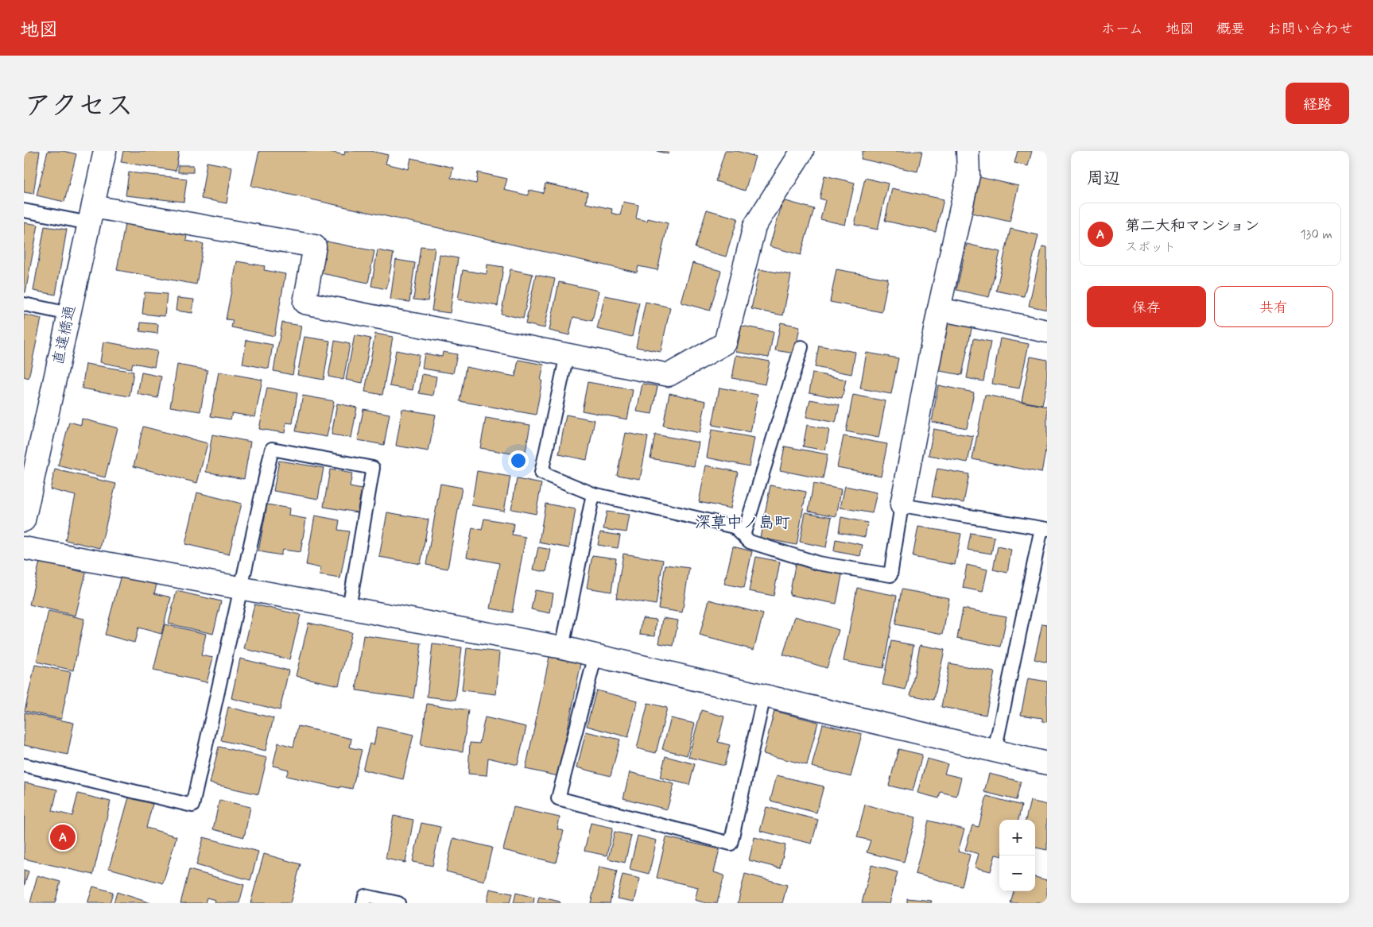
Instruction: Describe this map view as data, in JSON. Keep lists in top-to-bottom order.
{
  "streets": {
    "street": ["直違橋通"]
  },
  "districts": ["深草中ノ島町"],
  "page": {
    "header": "地図",
    "nav": [
      "ホーム",
      "地図",
      "概要",
      "お問い合わせ"
    ],
    "title": "アクセス",
    "buttons": [
      "経路",
      ["保存", "共有"]
    ],
    "heading": "周辺",
    "list": [
      {
        "mark": "A",
        "name": "第二大和マンション",
        "note": "スポット",
        "value": "130 m"
      }
    ],
    "map_buttons": ["+", "−"],
    "pins": "A"
  }
}
